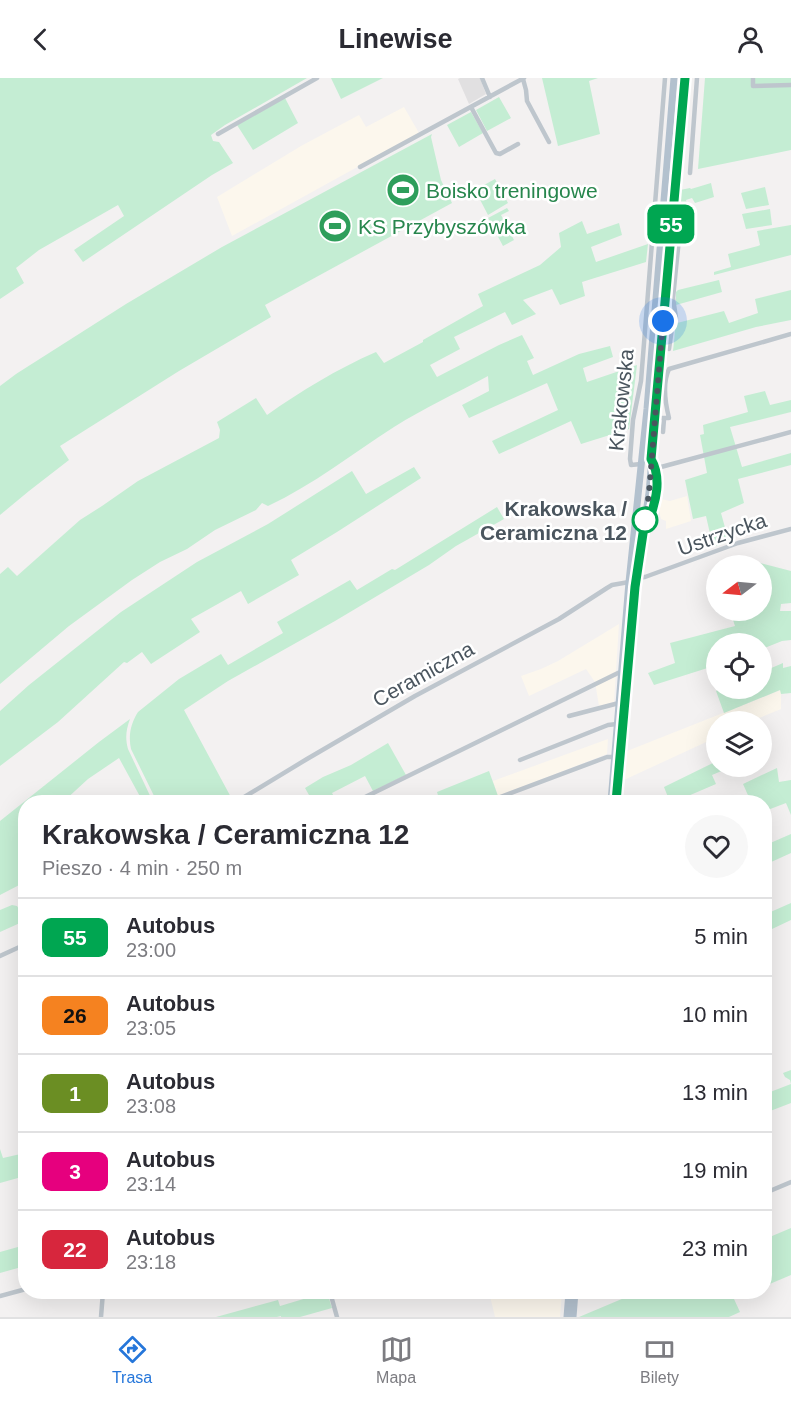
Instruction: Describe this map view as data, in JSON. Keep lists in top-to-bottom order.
{
  "streets": {
    "main road": ["Krakowska"],
    "street": ["Ustrzycka", "Ceramiczna"]
  },
  "crossings": [
    ["Krakowska", "Ustrzycka"],
    ["Krakowska", "Ceramiczna"],
    ["Ustrzycka", "Ceramiczna"]
  ],
  "places": {
    "sports": ["Boisko treningowe", "KS Przybyszówka"],
    "other": ["Krakowska / Ceramiczna 12"]
  },
  "lines": ["bus line 55"],
  "north": "left",
  "page": {
    "header": "Linewise",
    "on_map": "55",
    "heading": ["Krakowska / Ceramiczna 12", "Pieszo · 4 min · 250 m"],
    "list": [
      {
        "mark": "55",
        "name": "Autobus",
        "note": "23:00",
        "value": "5 min"
      },
      {
        "mark": "26",
        "name": "Autobus",
        "note": "23:05",
        "value": "10 min"
      },
      {
        "mark": "1",
        "name": "Autobus",
        "note": "23:08",
        "value": "13 min"
      },
      {
        "mark": "3",
        "name": "Autobus",
        "note": "23:14",
        "value": "19 min"
      },
      {
        "mark": "22",
        "name": "Autobus",
        "note": "23:18",
        "value": "23 min"
      }
    ],
    "tabs": ["Trasa", "Mapa", "Bilety"]
  }
}
